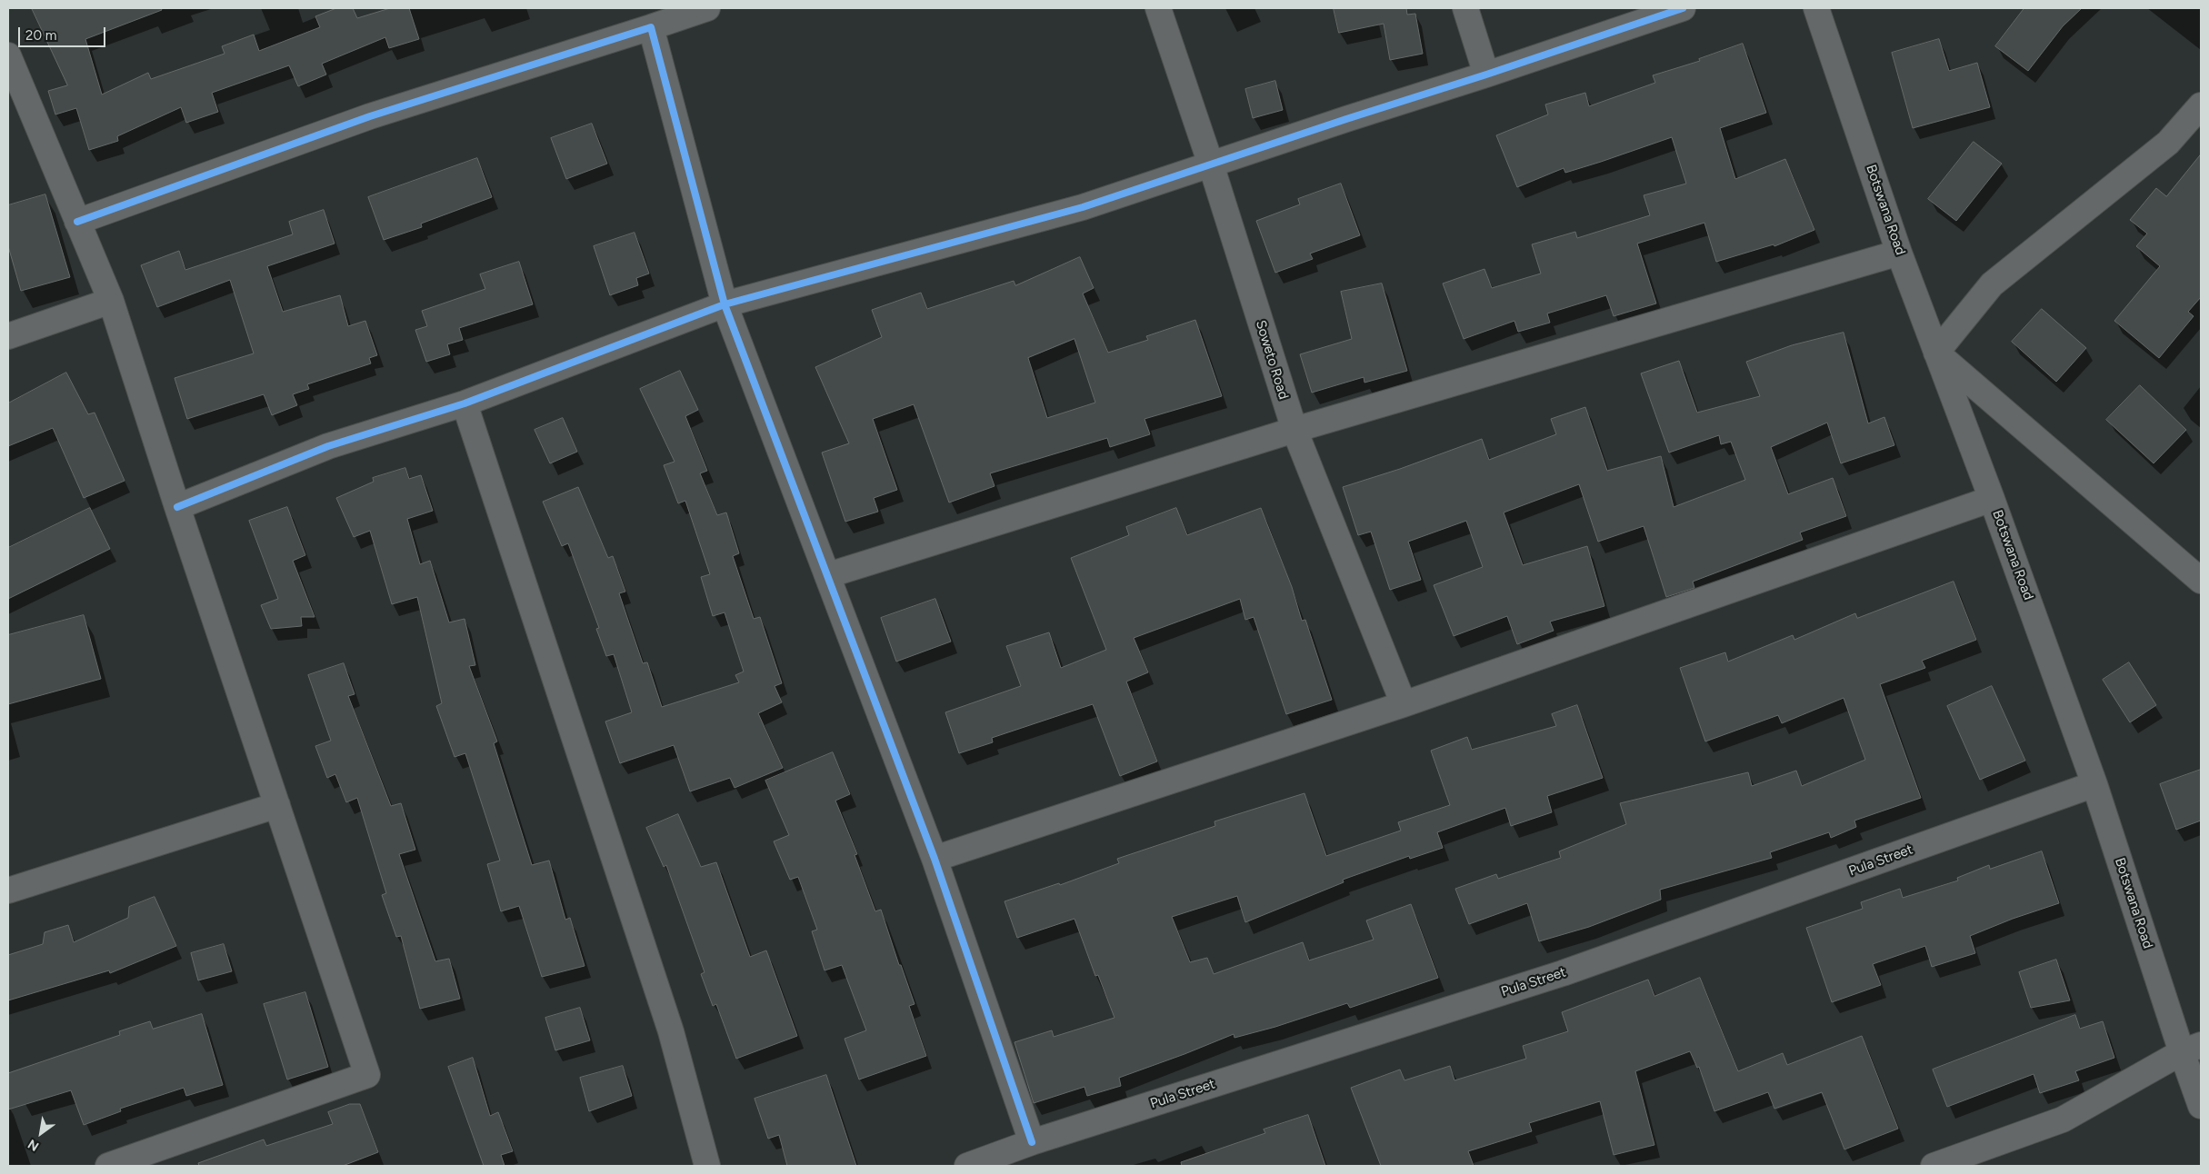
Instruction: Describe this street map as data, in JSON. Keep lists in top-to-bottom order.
{
  "streets": {
    "street": ["Botswana Road", "Soweto Road", "Pula Street"]
  },
  "crossings": [
    ["Botswana Road", "Pula Street"]
  ],
  "scale_bar": "20 m",
  "north": "bottom left"
}
